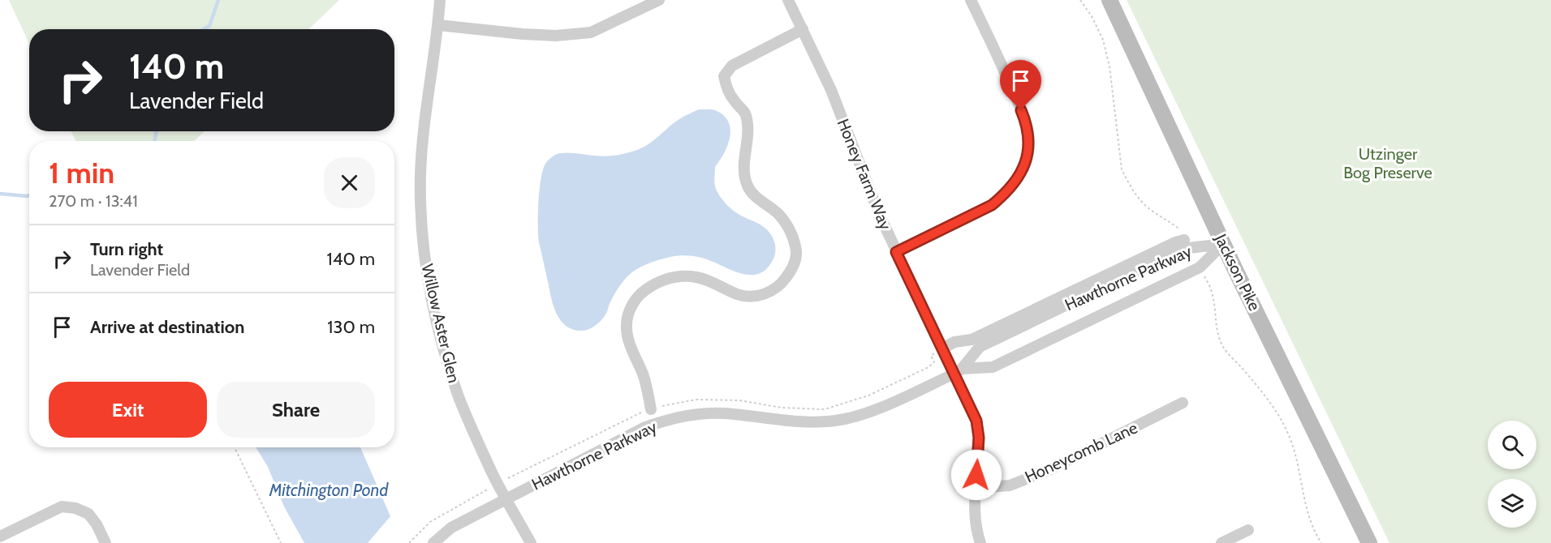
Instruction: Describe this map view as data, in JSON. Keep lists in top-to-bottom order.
{
  "streets": {
    "main road": ["Jackson Pike"],
    "street": [
      "Honey Farm Way",
      "Hawthorne Parkway",
      "Willow Aster Glen",
      "Honeycomb Lane"
    ]
  },
  "crossings": [
    ["Honey Farm Way", "Hawthorne Parkway"],
    ["Honey Farm Way", "Honeycomb Lane"],
    ["Jackson Pike", "Hawthorne Parkway"],
    ["Hawthorne Parkway", "Willow Aster Glen"]
  ],
  "water": ["Mitchington Pond"],
  "parks": ["Utzinger Bog Preserve"],
  "page": {
    "turn": ["140 m", "Lavender Field"],
    "heading": ["1 min", "270 m · 13:41"],
    "list": [
      {
        "name": "Turn right",
        "note": "Lavender Field",
        "value": "140 m"
      },
      {
        "name": "Arrive at destination",
        "value": "130 m"
      }
    ],
    "buttons": ["Exit", "Share"]
  }
}
